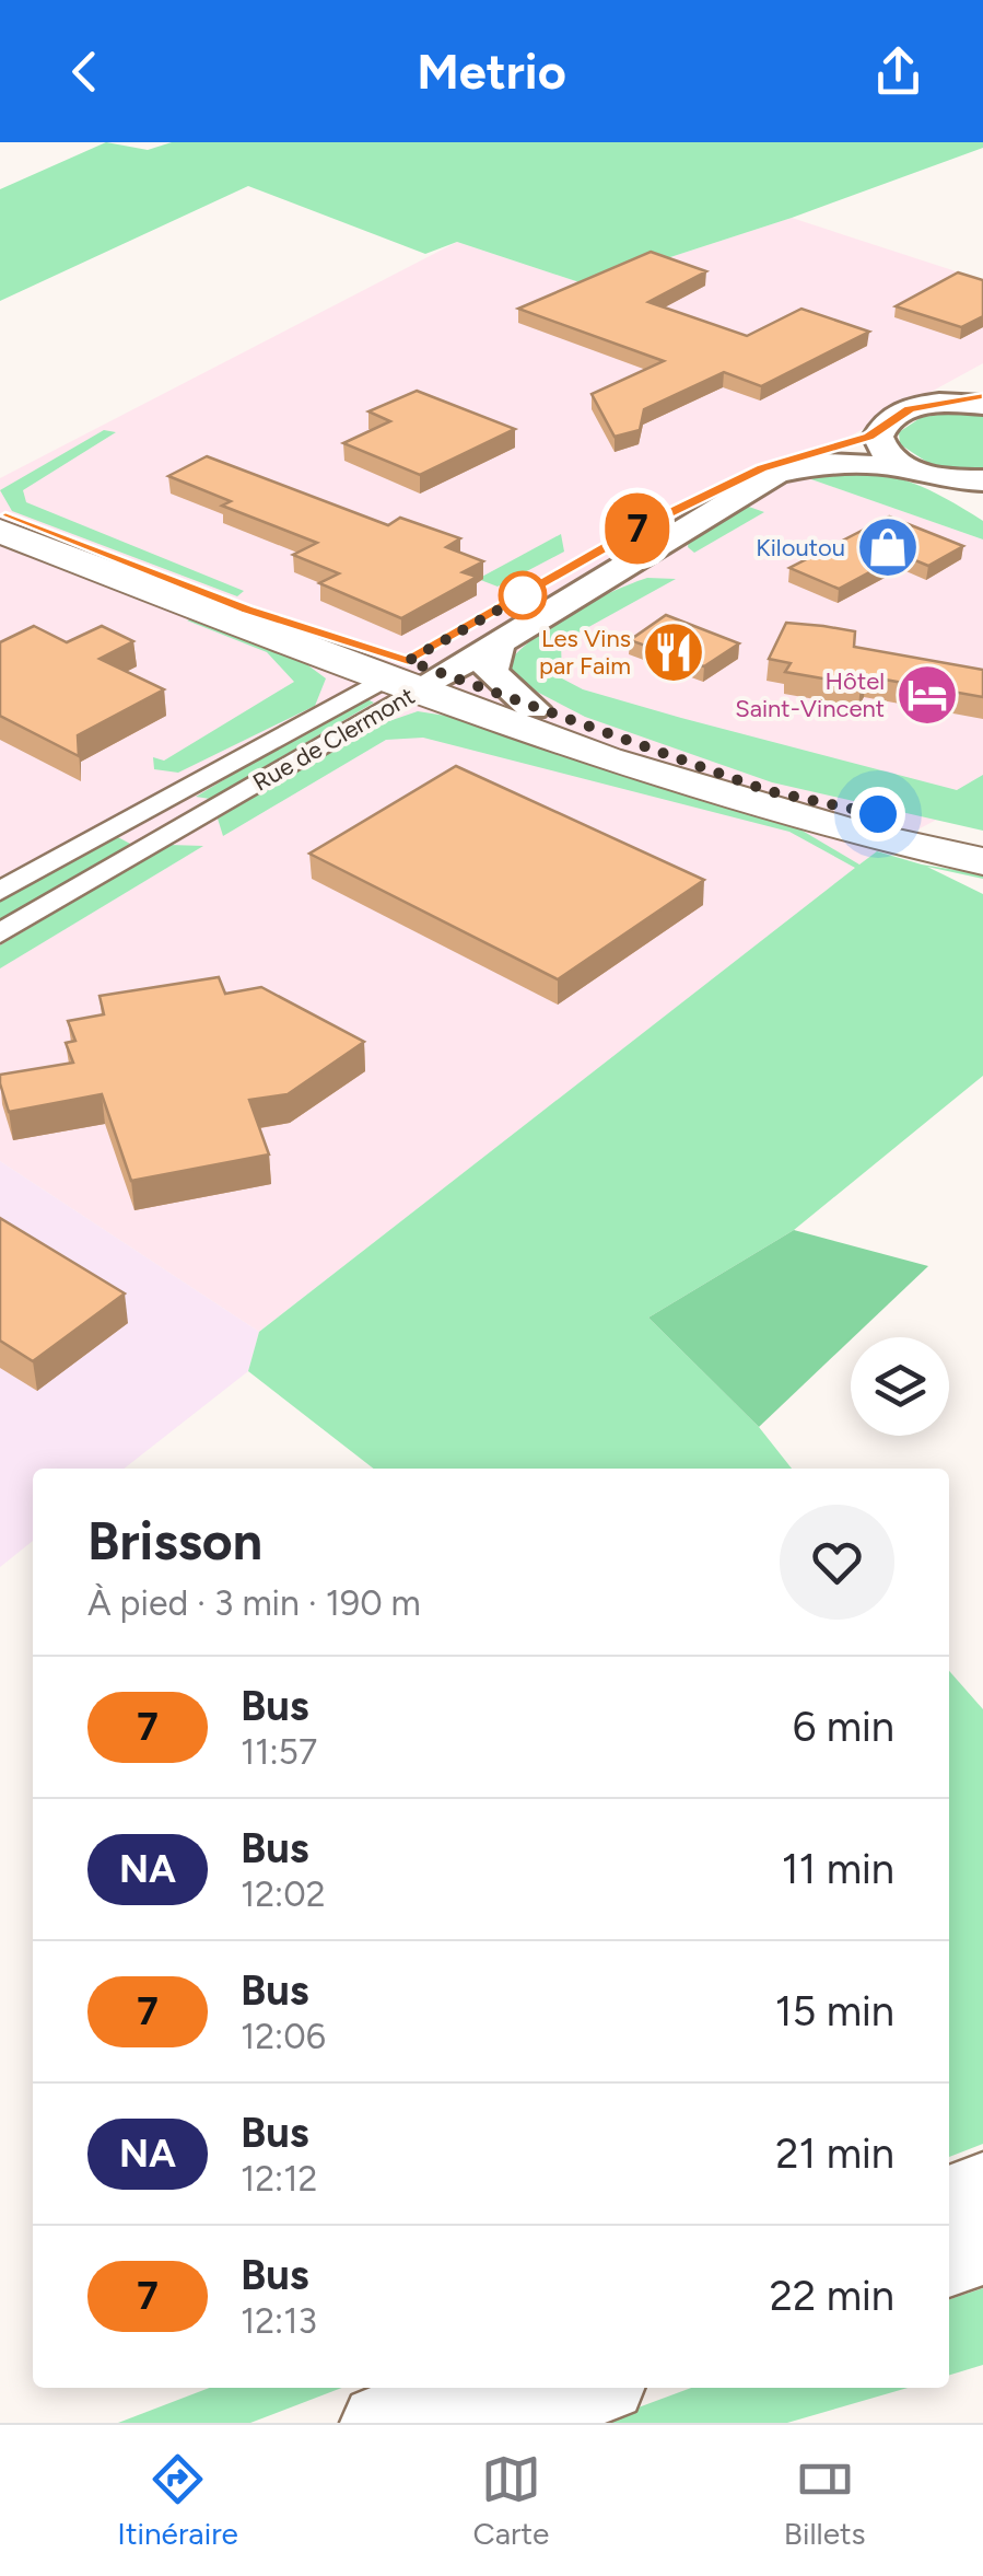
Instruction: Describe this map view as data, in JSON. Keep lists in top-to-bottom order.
{
  "streets": {
    "main road": ["Rue de Clermont"]
  },
  "places": {
    "shop": ["Kiloutou"],
    "restaurant": ["Les Vins par Faim"],
    "hotel": ["Hôtel Saint-Vincent"]
  },
  "lines": ["bus line 7"],
  "page": {
    "header": "Metrio",
    "on_map": "7",
    "heading": ["Brisson", "À pied · 3 min · 190 m"],
    "list": [
      {
        "mark": "7",
        "name": "Bus",
        "note": "11:57",
        "value": "6 min"
      },
      {
        "mark": "NA",
        "name": "Bus",
        "note": "12:02",
        "value": "11 min"
      },
      {
        "mark": "7",
        "name": "Bus",
        "note": "12:06",
        "value": "15 min"
      },
      {
        "mark": "NA",
        "name": "Bus",
        "note": "12:12",
        "value": "21 min"
      },
      {
        "mark": "7",
        "name": "Bus",
        "note": "12:13",
        "value": "22 min"
      }
    ],
    "tabs": ["Itinéraire", "Carte", "Billets"]
  }
}
